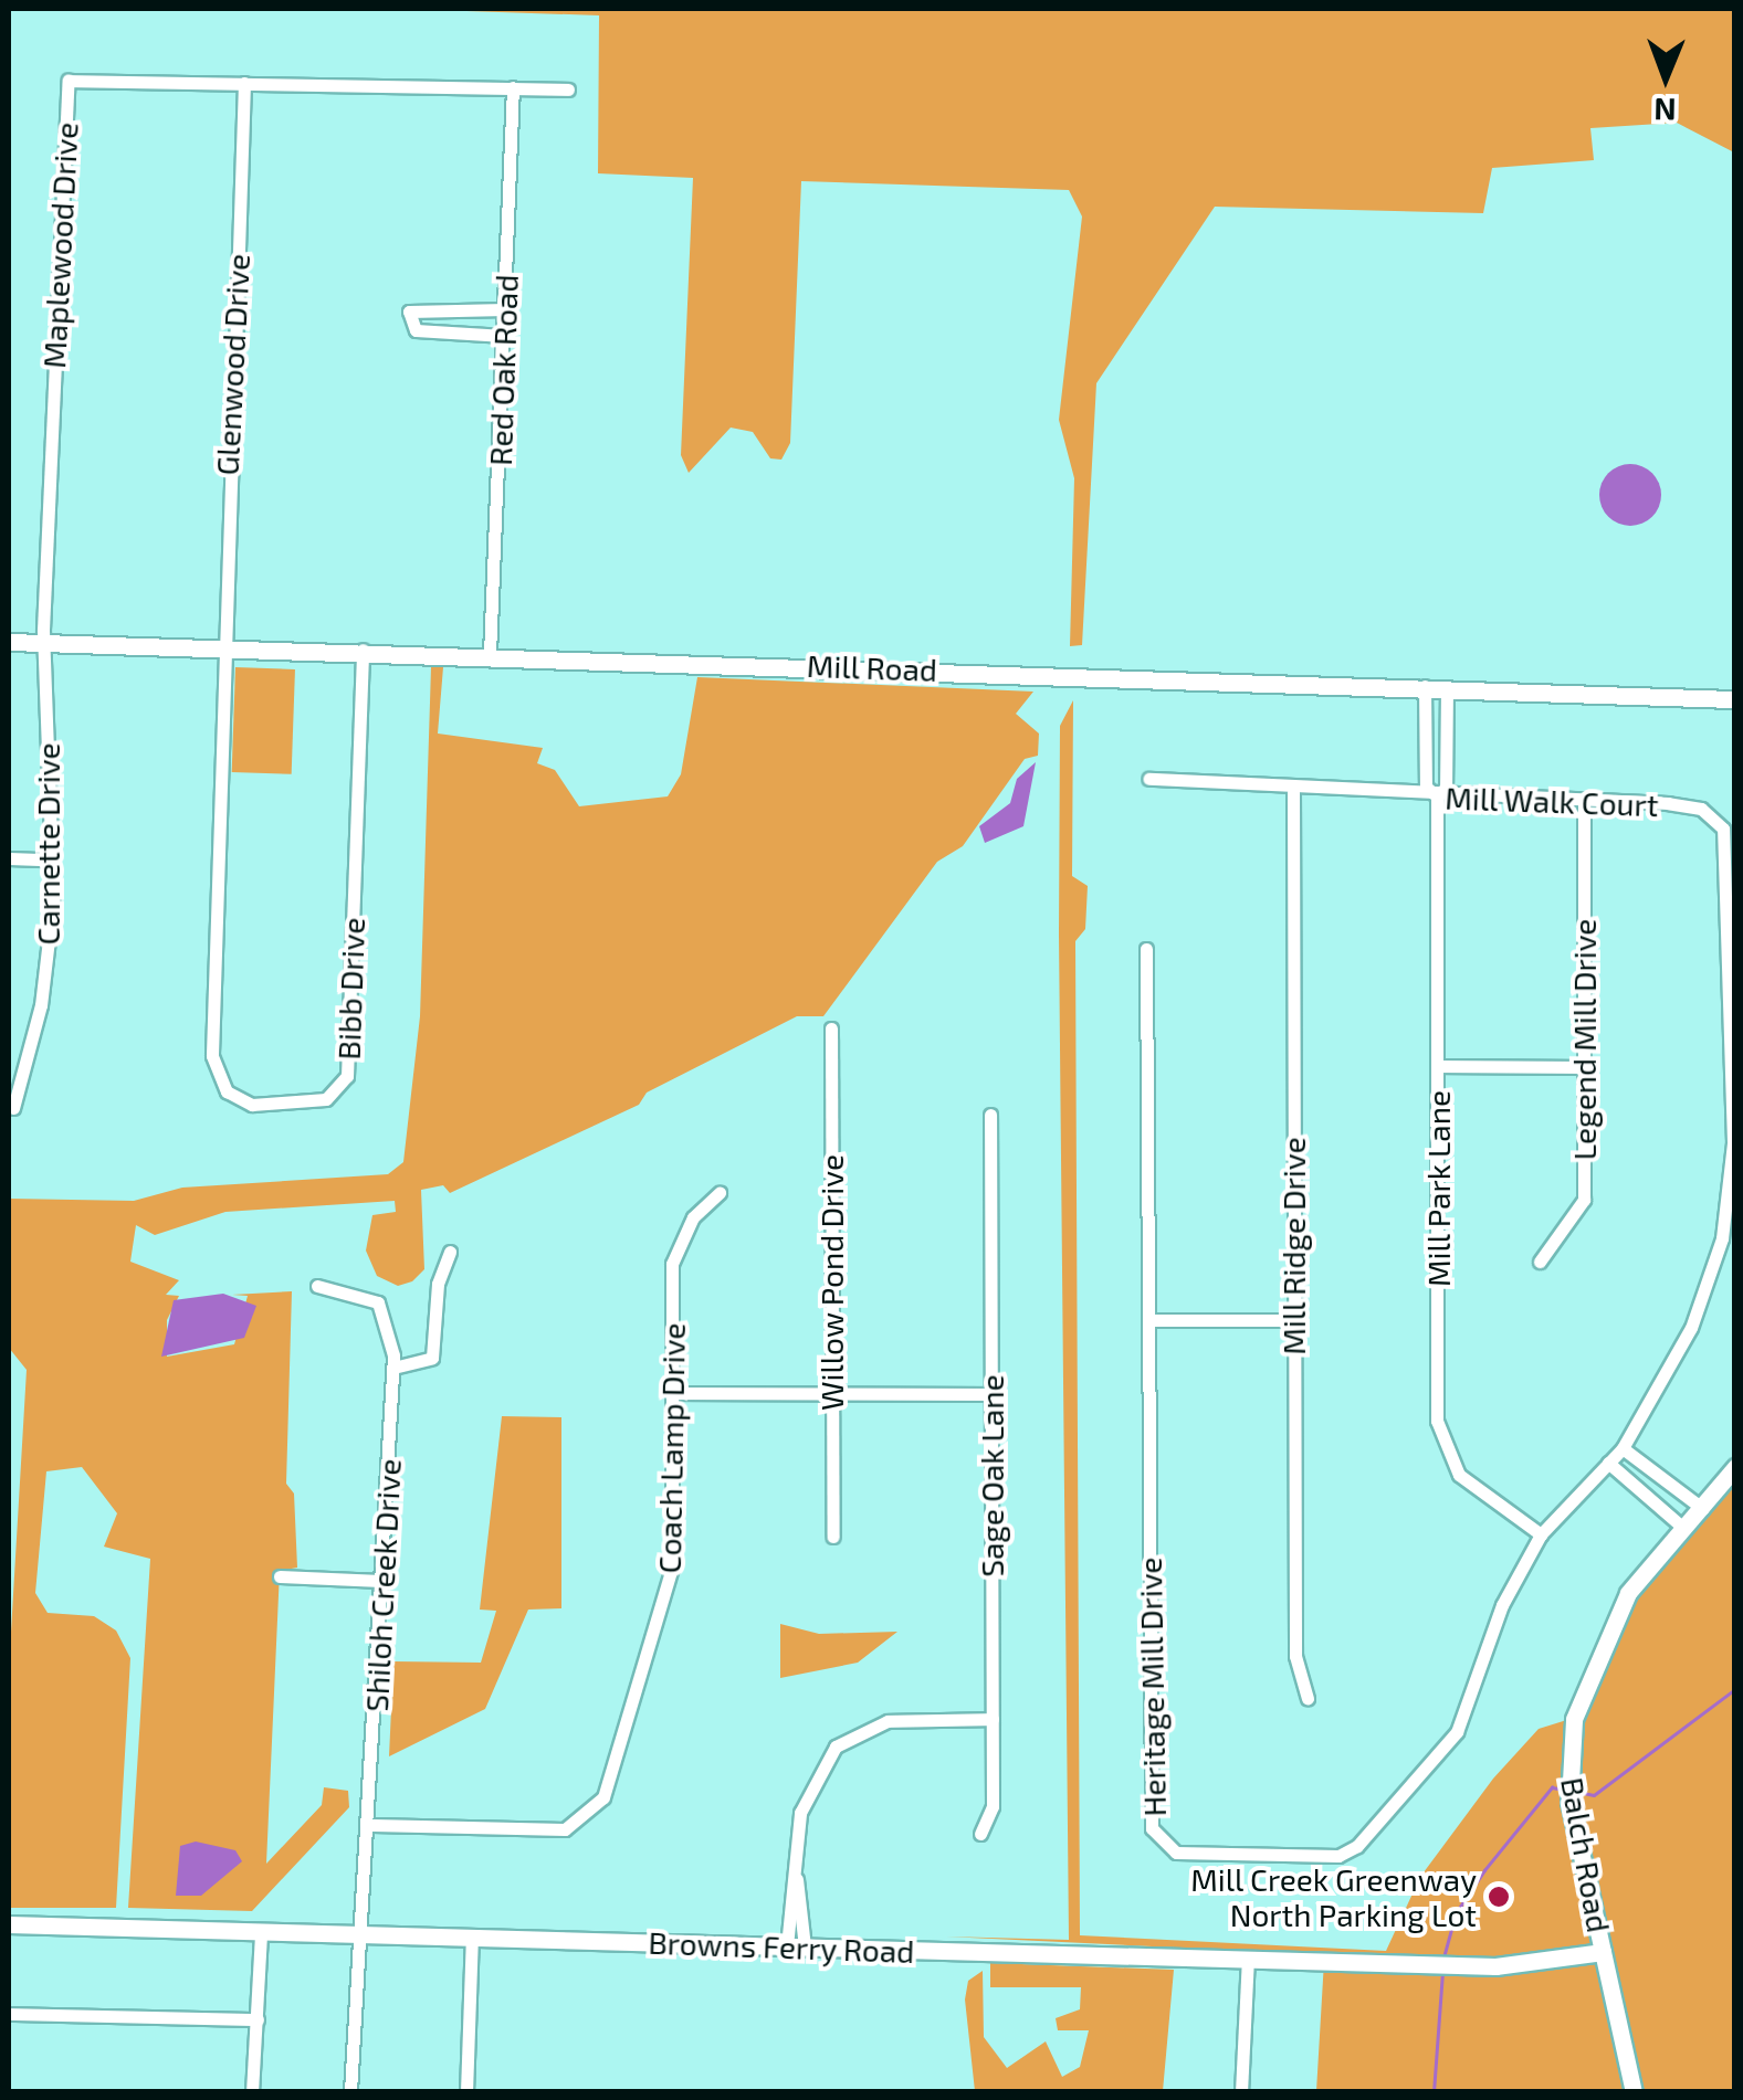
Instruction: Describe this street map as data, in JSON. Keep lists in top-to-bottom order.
{
  "streets": {
    "street": [
      "Maplewood Drive",
      "Glenwood Drive",
      "Red Oak Road",
      "Mill Road",
      "Mill Walk Court",
      "Carnette Drive",
      "Bibb Drive",
      "Legend Mill Drive",
      "Mill Park Lane",
      "Mill Ridge Drive",
      "Willow Pond Drive",
      "Coach Lamp Drive",
      "Sage Oak Lane",
      "Shiloh Creek Drive",
      "Heritage Mill Drive",
      "Balch Road",
      "Browns Ferry Road"
    ]
  },
  "crossings": [
    ["Maplewood Drive", "Glenwood Drive"],
    ["Maplewood Drive", "Red Oak Road"],
    ["Maplewood Drive", "Mill Road"],
    ["Maplewood Drive", "Carnette Drive"],
    ["Glenwood Drive", "Mill Road"],
    ["Glenwood Drive", "Bibb Drive"],
    ["Red Oak Road", "Mill Road"],
    ["Mill Road", "Carnette Drive"],
    ["Mill Road", "Bibb Drive"],
    ["Mill Road", "Mill Park Lane"],
    ["Mill Walk Court", "Legend Mill Drive"],
    ["Mill Walk Court", "Mill Park Lane"],
    ["Mill Walk Court", "Mill Ridge Drive"],
    ["Mill Walk Court", "Heritage Mill Drive"],
    ["Mill Park Lane", "Heritage Mill Drive"],
    ["Coach Lamp Drive", "Shiloh Creek Drive"],
    ["Shiloh Creek Drive", "Browns Ferry Road"],
    ["Balch Road", "Browns Ferry Road"]
  ],
  "places": ["Mill Creek Greenway North Parking Lot"],
  "north": "bottom"
}
